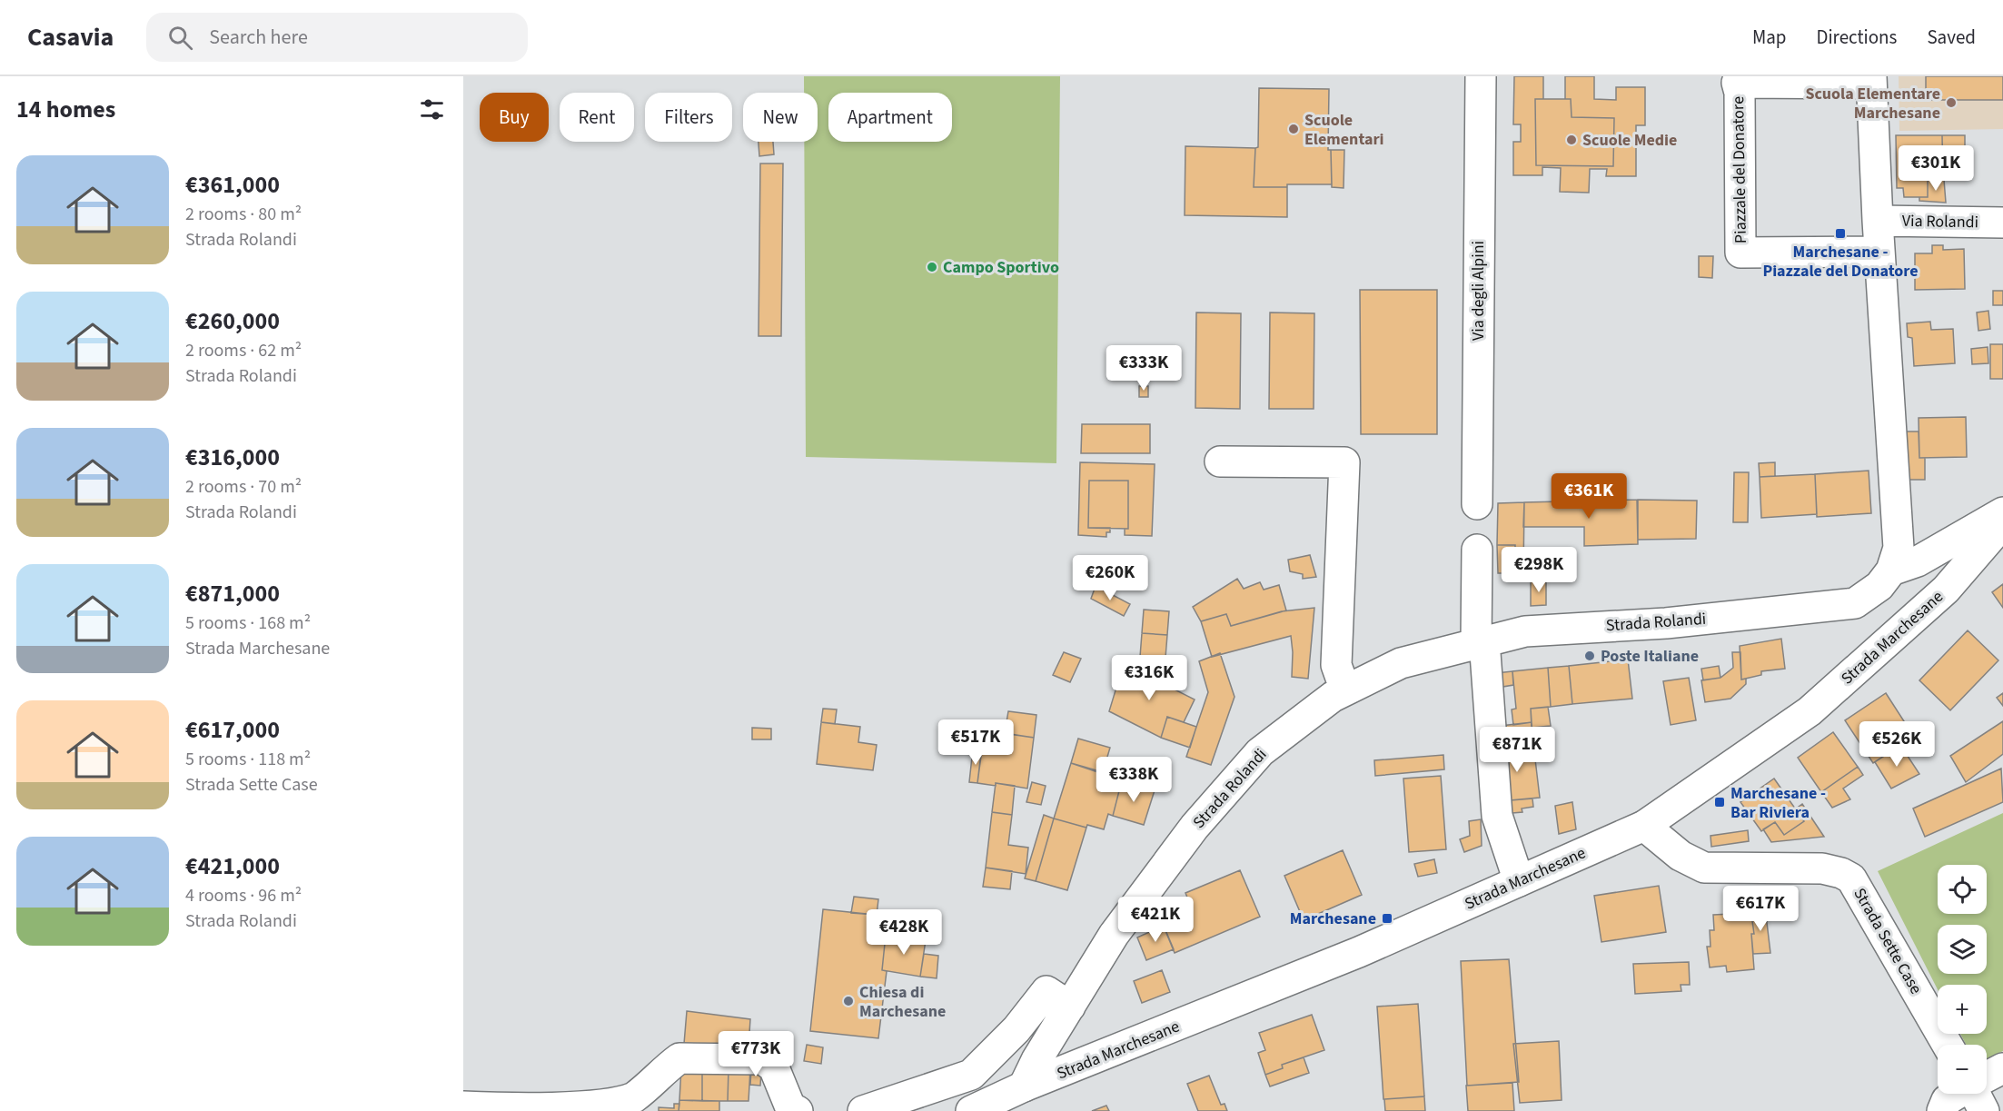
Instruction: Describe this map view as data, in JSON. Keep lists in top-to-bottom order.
{
  "streets": {
    "street": [
      "Piazzale del Donatore",
      "Via Rolandi",
      "Via degli Alpini",
      "Strada Rolandi",
      "Strada Marchesane",
      "Strada Sette Case"
    ]
  },
  "crossings": [
    ["Piazzale del Donatore", "Strada Rolandi"],
    ["Via Rolandi", "Strada Rolandi"],
    ["Strada Rolandi", "Strada Marchesane"],
    ["Strada Marchesane", "Strada Sette Case"]
  ],
  "places": {
    "other": [
      "Scuola Elementare Marchesane",
      "Scuole Elementari",
      "Scuole Medie",
      "Campo Sportivo",
      "Poste Italiane",
      "Chiesa di Marchesane"
    ],
    "transit": ["Marchesane - Piazzale del Donatore", "Marchesane - Bar Riviera", "Marchesane"]
  },
  "page": {
    "header": "Casavia",
    "search": "Search here",
    "nav": ["Map", "Directions", "Saved"],
    "heading": "14 homes",
    "chip": [
      "Buy",
      "Rent",
      "Filters",
      "New",
      "Apartment"
    ],
    "list": [
      {
        "name": "€361,000",
        "note": "2 rooms · 80 m² · Strada Rolandi"
      },
      {
        "name": "€260,000",
        "note": "2 rooms · 62 m² · Strada Rolandi"
      },
      {
        "name": "€316,000",
        "note": "2 rooms · 70 m² · Strada Rolandi"
      },
      {
        "name": "€871,000",
        "note": "5 rooms · 168 m² · Strada Marchesane"
      },
      {
        "name": "€617,000",
        "note": "5 rooms · 118 m² · Strada Sette Case"
      },
      {
        "name": "€421,000",
        "note": "4 rooms · 96 m² · Strada Rolandi"
      }
    ],
    "price": [
      "€301K",
      "€333K",
      "€361K",
      "€298K",
      "€260K",
      "€316K",
      "€517K",
      "€526K",
      "€871K",
      "€338K",
      "€617K",
      "€421K",
      "€428K",
      "€773K"
    ],
    "map_buttons": ["+", "−"]
  }
}
